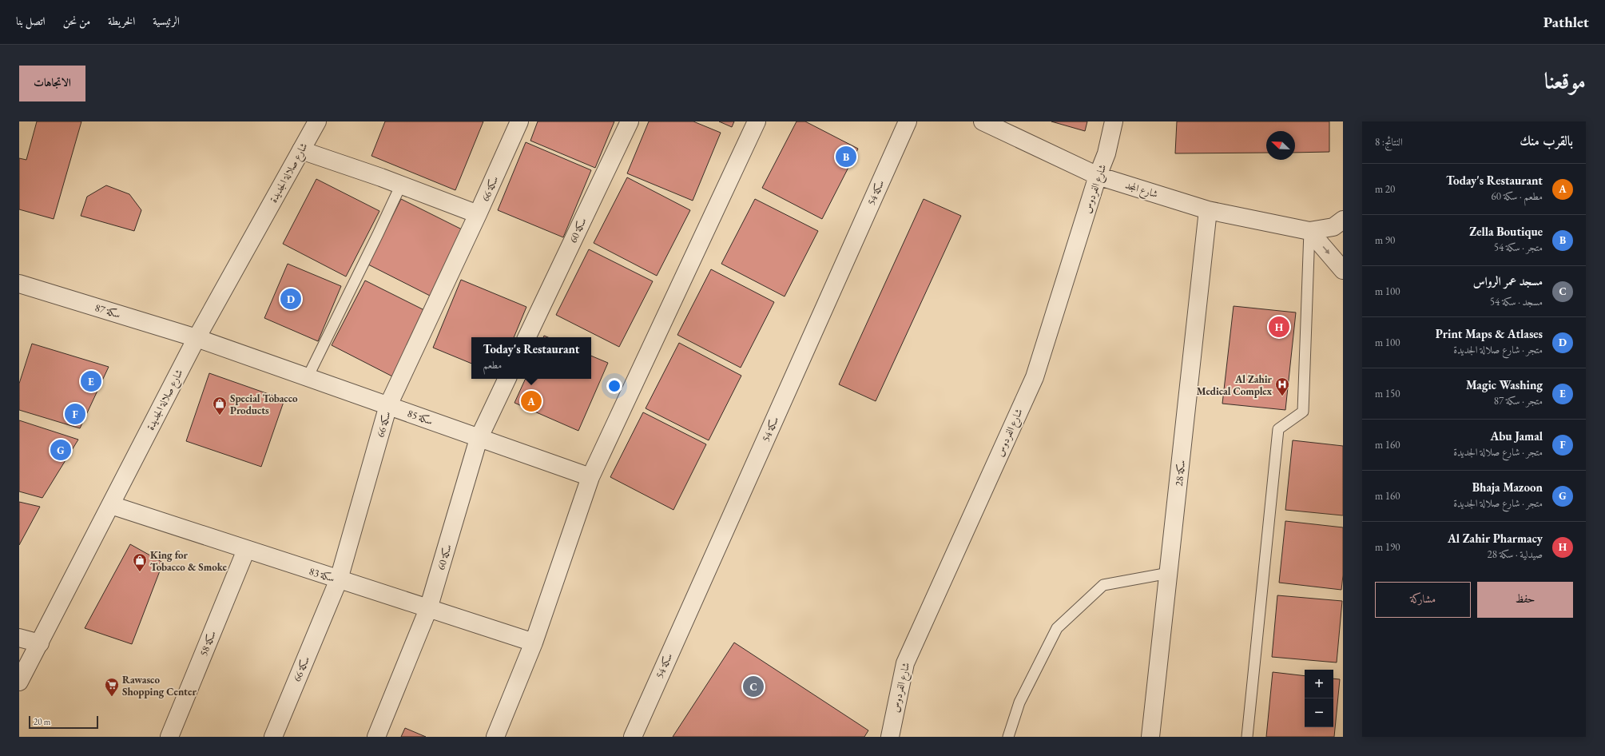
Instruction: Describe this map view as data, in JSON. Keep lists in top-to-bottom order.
{
  "streets": {
    "street": [
      "شارع صلالة الجديدة",
      "سكة 66",
      "شارع الفردوس",
      "شارع المجد",
      "سكة 54",
      "سكة 60",
      "سكة 87",
      "سكة 85",
      "سكة 28",
      "سكة 83",
      "سكة 58"
    ]
  },
  "crossings": [
    ["شارع صلالة الجديدة", "سكة 87"],
    ["شارع صلالة الجديدة", "سكة 85"],
    ["شارع صلالة الجديدة", "سكة 83"],
    ["سكة 66", "سكة 85"],
    ["سكة 66", "سكة 83"],
    ["شارع الفردوس", "شارع المجد"],
    ["شارع المجد", "سكة 28"],
    ["سكة 60", "سكة 85"],
    ["سكة 60", "سكة 83"],
    ["سكة 87", "سكة 85"],
    ["سكة 83", "سكة 58"]
  ],
  "places": {
    "hospital": ["Al Zahir Medical Complex"],
    "shop": ["Special Tobacco Products", "King for Tobacco & Smoke"],
    "supermarket": ["Rawasco Shopping Center"]
  },
  "scale_bar": "20 m",
  "north": "top left",
  "page": {
    "header": "Pathlet",
    "nav": [
      "الرئيسية",
      "الخريطة",
      "من نحن",
      "اتصل بنا"
    ],
    "title": "موقعنا",
    "buttons": [
      "الاتجاهات",
      ["حفظ", "مشاركة"]
    ],
    "heading": ["بالقرب منك", "النتائج: 8"],
    "pins": [
      "B",
      "D",
      "H",
      "E",
      "A",
      "F",
      "G",
      "C"
    ],
    "list": [
      {
        "mark": "A",
        "name": "Today's Restaurant",
        "note": "مطعم · سكة 60",
        "value": "20 m"
      },
      {
        "mark": "B",
        "name": "Zella Boutique",
        "note": "متجر · سكة 54",
        "value": "90 m"
      },
      {
        "mark": "C",
        "name": "مسجد عمر الرواس",
        "note": "مسجد · سكة 54",
        "value": "100 m"
      },
      {
        "mark": "D",
        "name": "Print Maps & Atlases",
        "note": "متجر · شارع صلالة الجديدة",
        "value": "100 m"
      },
      {
        "mark": "E",
        "name": "Magic Washing",
        "note": "متجر · سكة 87",
        "value": "150 m"
      },
      {
        "mark": "F",
        "name": "Abu Jamal",
        "note": "متجر · شارع صلالة الجديدة",
        "value": "160 m"
      },
      {
        "mark": "G",
        "name": "Bhaja Mazoon",
        "note": "متجر · شارع صلالة الجديدة",
        "value": "160 m"
      },
      {
        "mark": "H",
        "name": "Al Zahir Pharmacy",
        "note": "صيدلية · سكة 28",
        "value": "190 m"
      }
    ],
    "popup": ["Today's Restaurant", "مطعم"],
    "map_buttons": ["+", "−"],
    "scale": "20 m"
  }
}
